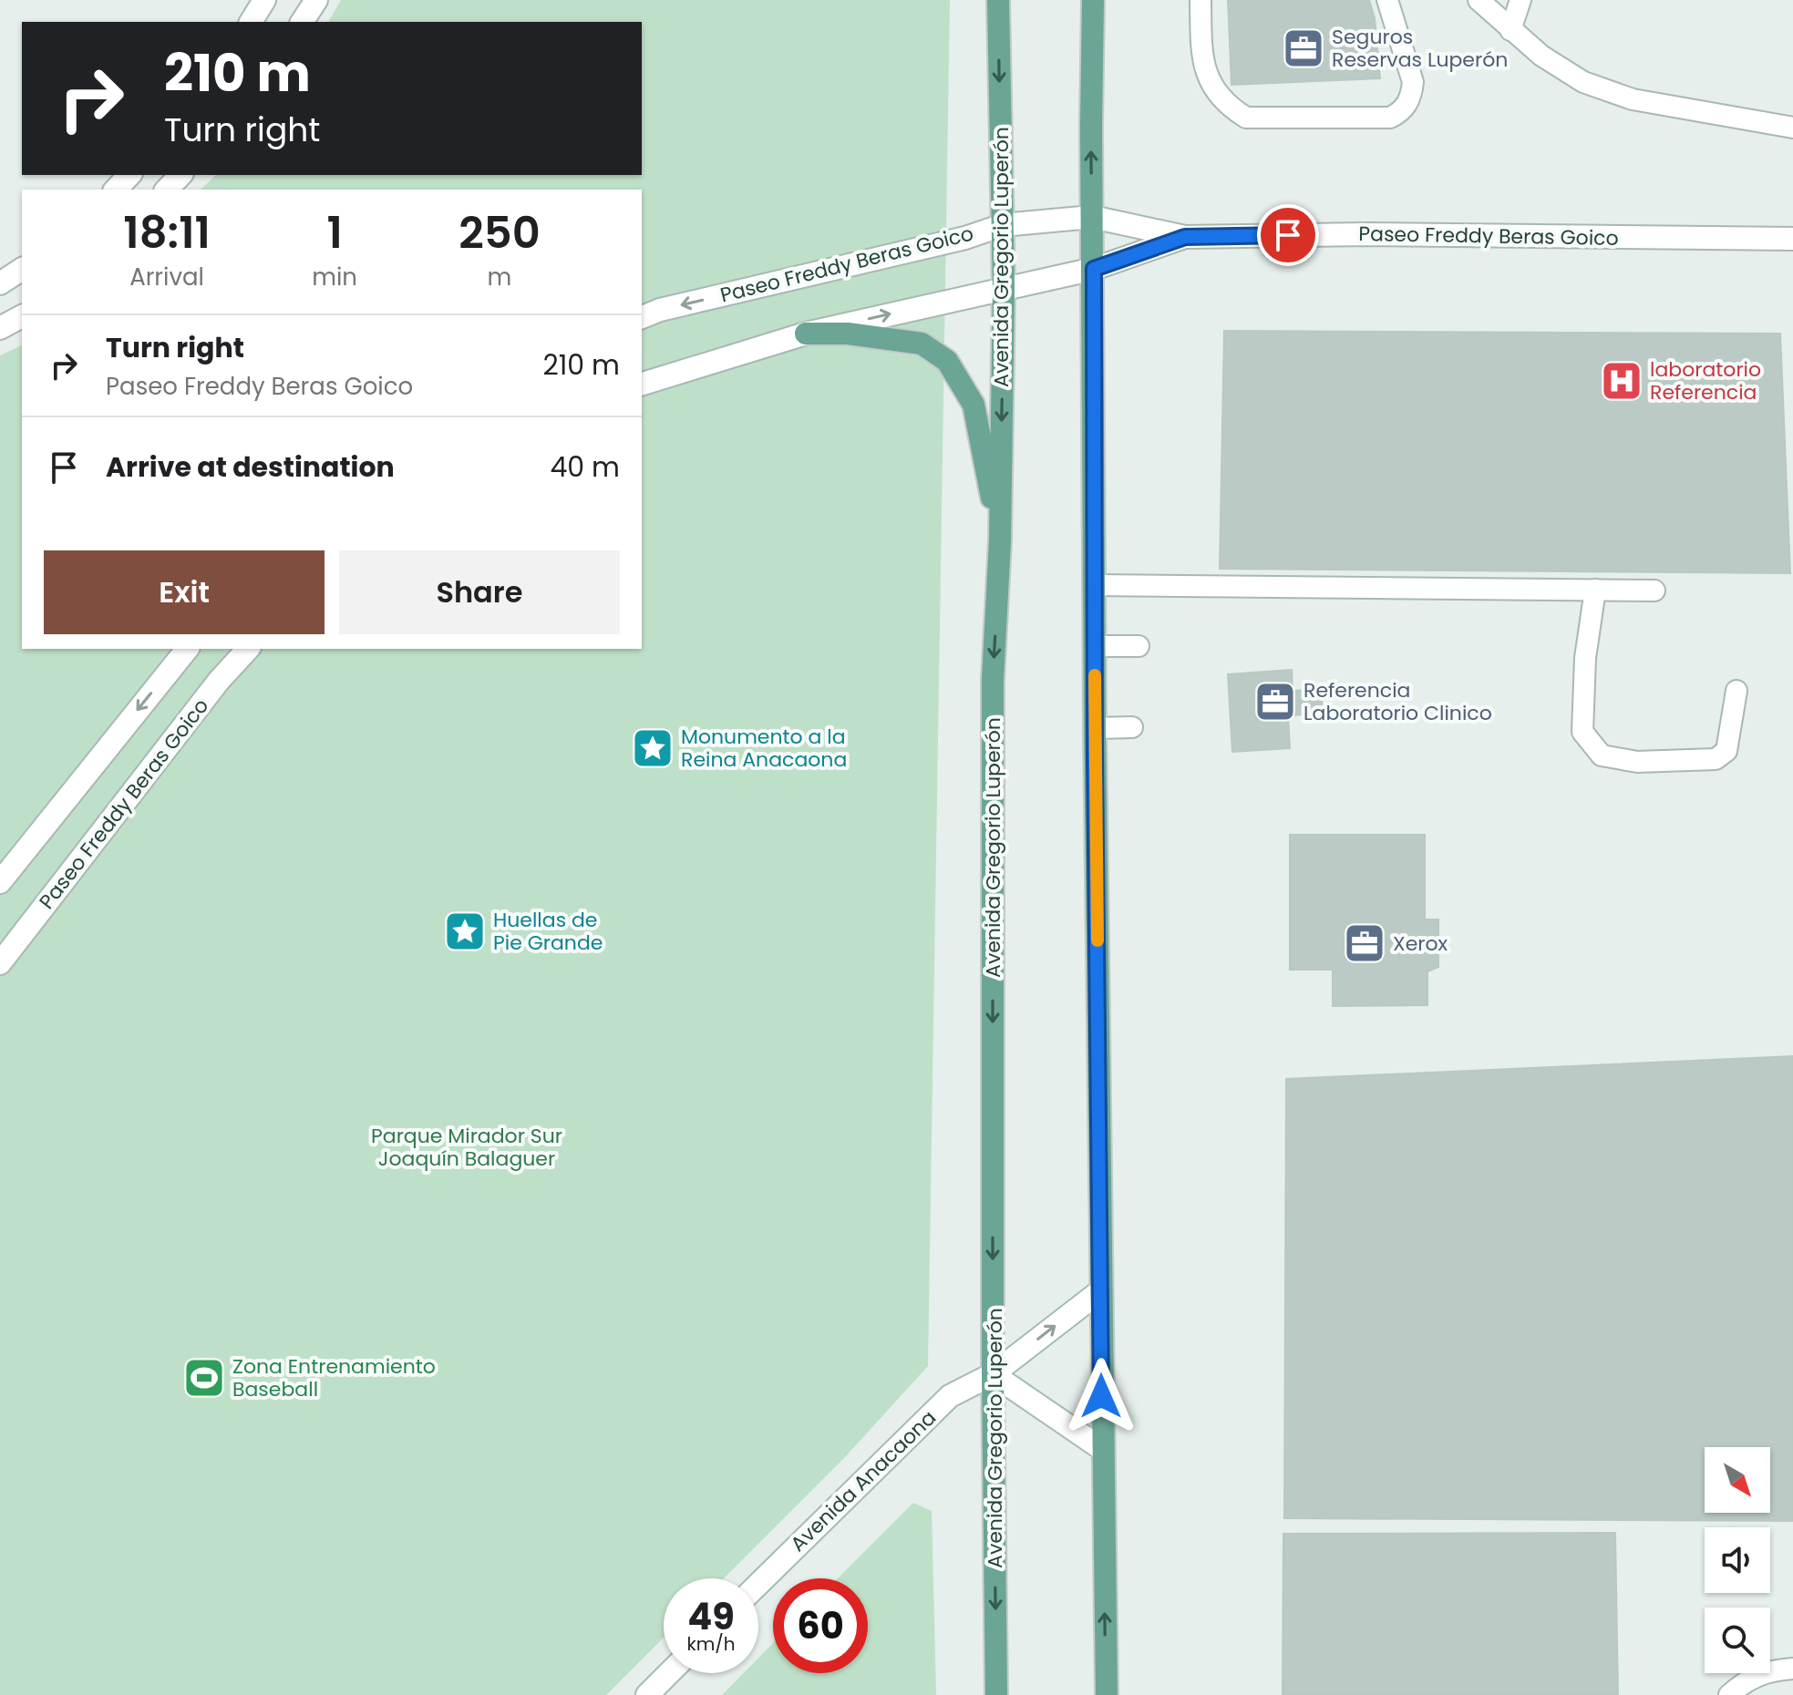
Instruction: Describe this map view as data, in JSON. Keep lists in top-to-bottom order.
{
  "streets": {
    "main road": ["Avenida Gregorio Luperón"],
    "street": ["Paseo Freddy Beras Goico", "Avenida Anacaona"]
  },
  "crossings": [
    ["Paseo Freddy Beras Goico", "Avenida Gregorio Luperón"],
    ["Avenida Gregorio Luperón", "Avenida Anacaona"]
  ],
  "parks": ["Parque Mirador Sur Joaquín Balaguer"],
  "places": {
    "office": ["Seguros Reservas Luperón", "Referencia Laboratorio Clinico", "Xerox"],
    "hospital": ["laboratorio Referencia"],
    "place": ["Monumento a la Reina Anacaona", "Huellas de Pie Grande"],
    "sports": ["Zona Entrenamiento Baseball"]
  },
  "north": "bottom right",
  "page": {
    "turn": ["210 m", "Turn right"],
    "eta": [
      "18:11",
      "Arrival",
      "1",
      "min",
      "250",
      "m"
    ],
    "list": [
      {
        "name": "Turn right",
        "note": "Paseo Freddy Beras Goico",
        "value": "210 m"
      },
      {
        "name": "Arrive at destination",
        "value": "40 m"
      }
    ],
    "buttons": ["Exit", "Share"],
    "speed": "49 km/h",
    "limit": "60"
  }
}
